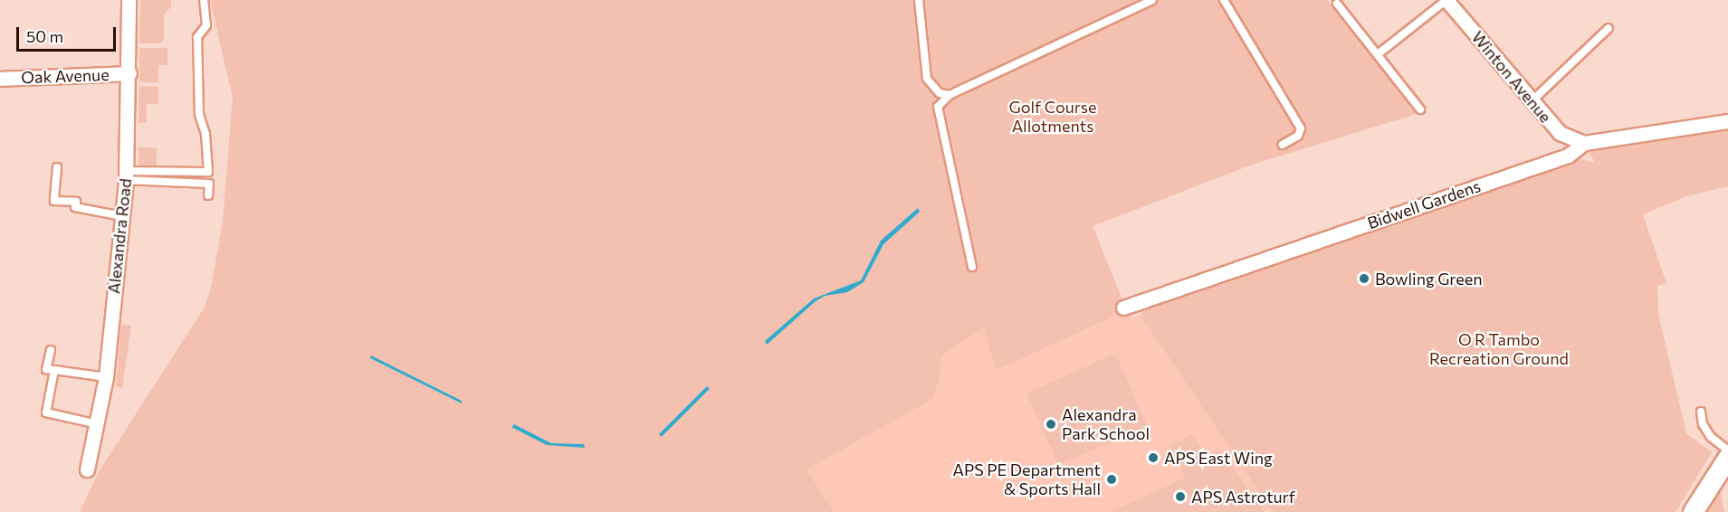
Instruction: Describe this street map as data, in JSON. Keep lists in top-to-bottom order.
{
  "streets": {
    "street": [
      "Oak Avenue",
      "Winton Avenue",
      "Bidwell Gardens",
      "Alexandra Road"
    ]
  },
  "crossings": [
    ["Oak Avenue", "Alexandra Road"],
    ["Winton Avenue", "Bidwell Gardens"]
  ],
  "parks": ["Golf Course Allotments", "O R Tambo Recreation Ground"],
  "places": [
    "Bowling Green",
    "Alexandra Park School",
    "APS East Wing",
    "APS PE Department & Sports Hall",
    "APS Astroturf"
  ],
  "scale_bar": "50 m"
}
